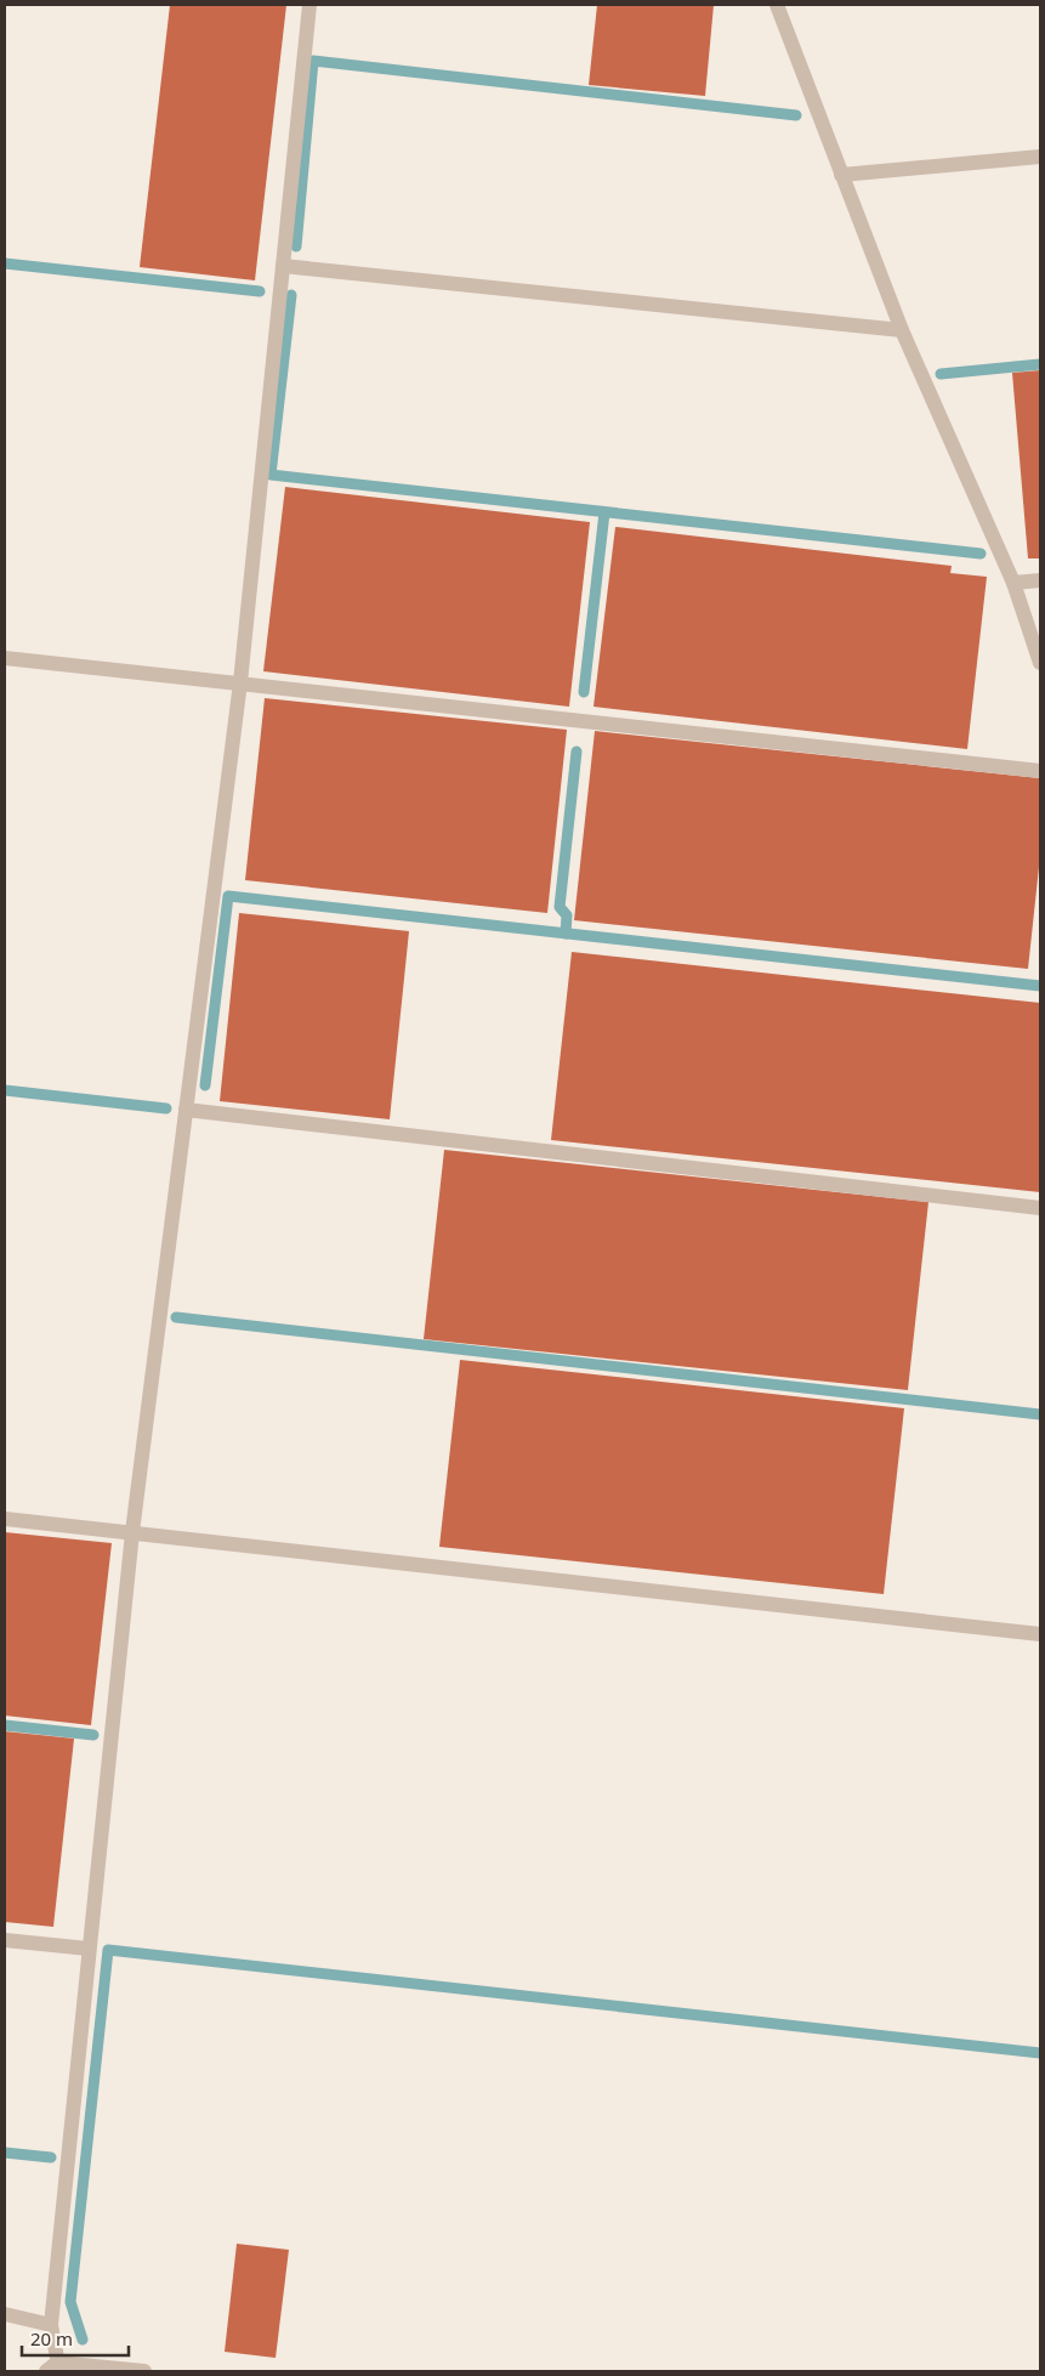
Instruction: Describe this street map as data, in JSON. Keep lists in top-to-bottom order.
{
  "scale_bar": "20 m"
}
